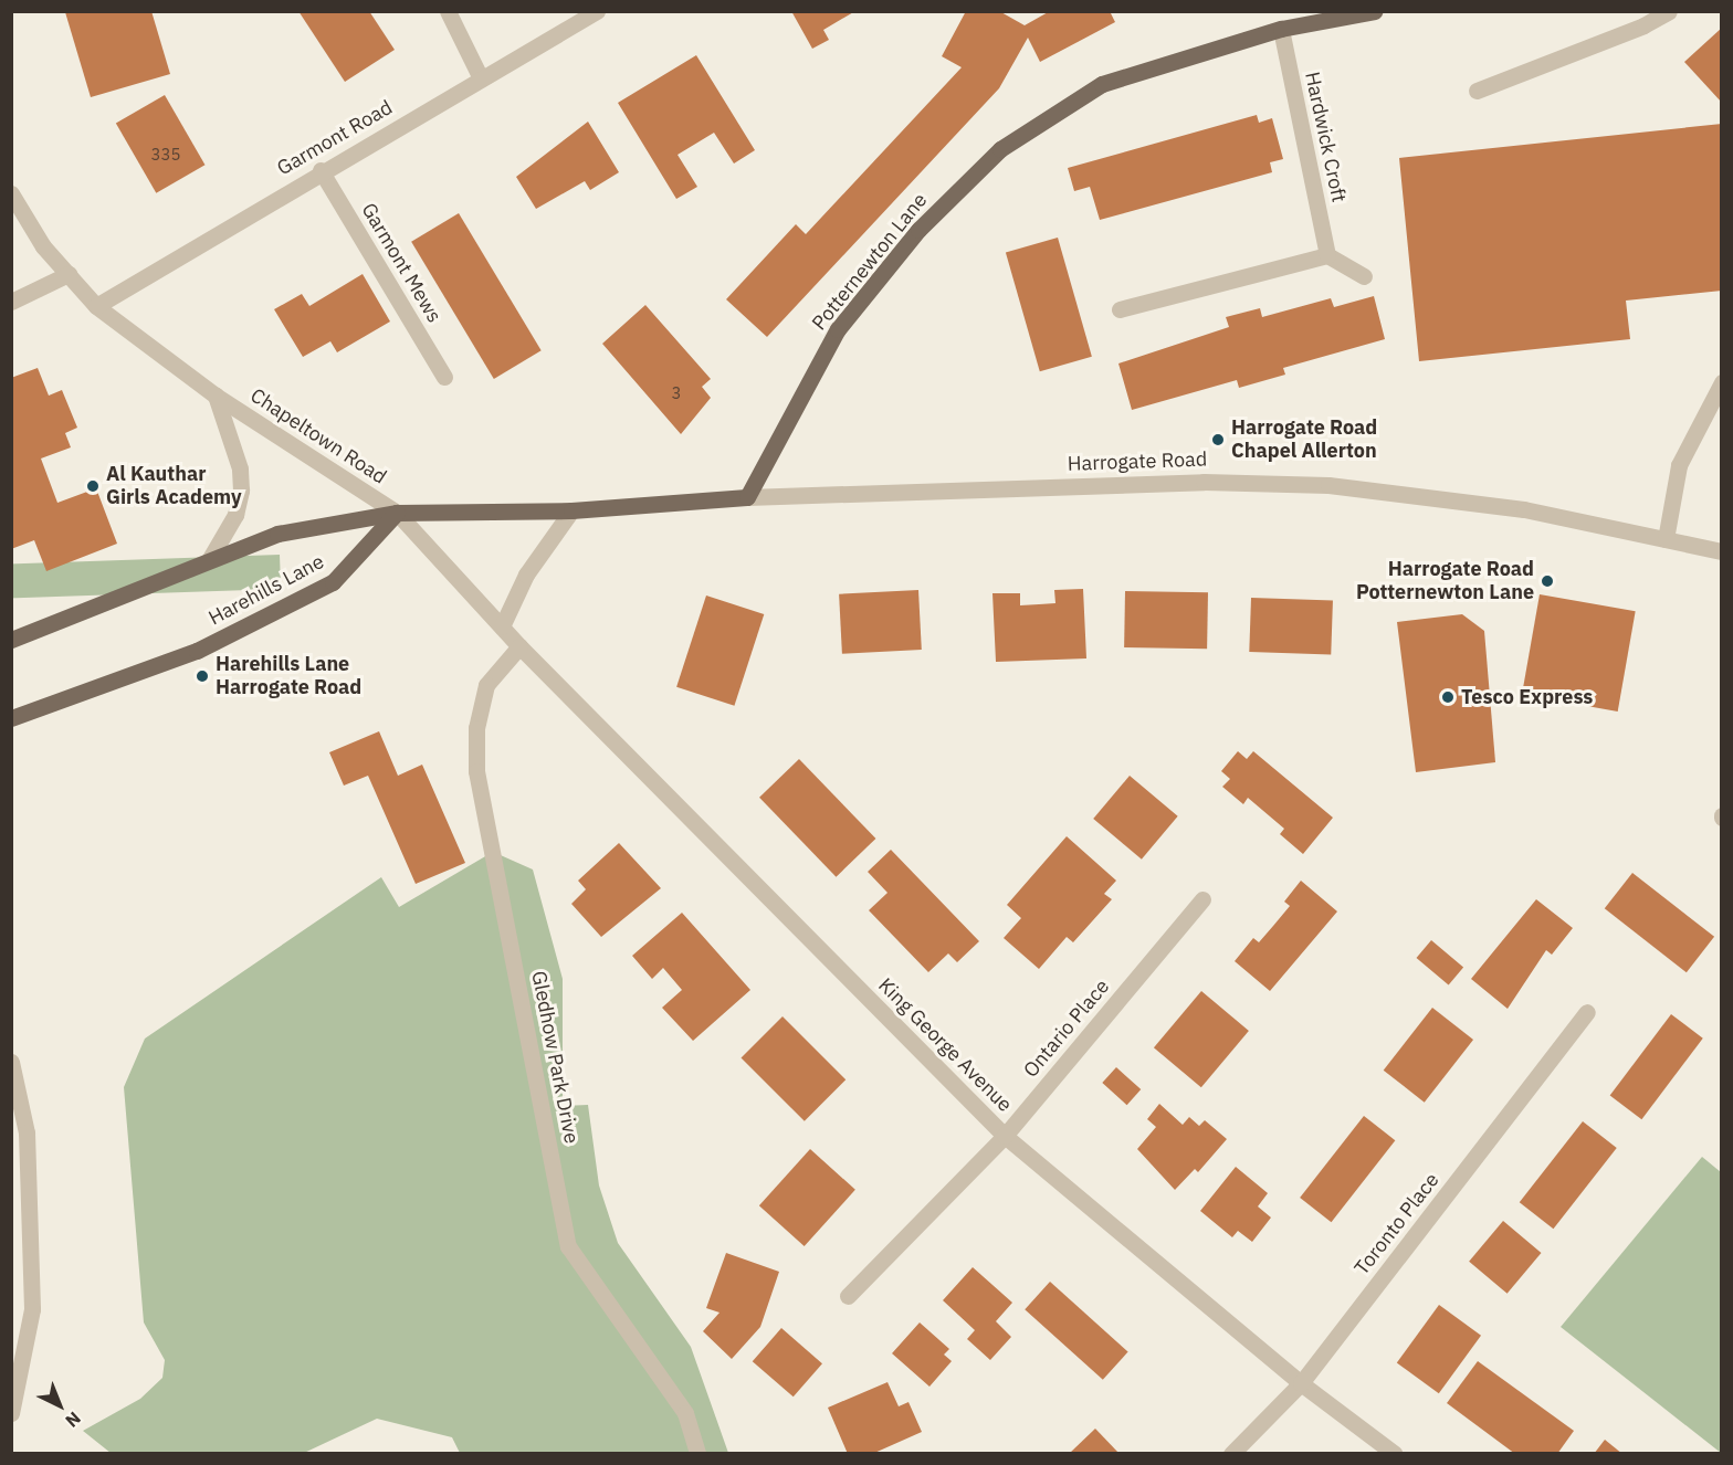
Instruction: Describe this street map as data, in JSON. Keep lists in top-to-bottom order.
{
  "streets": {
    "main road": ["Potternewton Lane", "Harehills Lane"],
    "street": [
      "Hardwick Croft",
      "Garmont Road",
      "Garmont Mews",
      "Chapeltown Road",
      "Harrogate Road",
      "Ontario Place",
      "King George Avenue",
      "Gledhow Park Drive",
      "Toronto Place"
    ]
  },
  "crossings": [
    ["Hardwick Croft", "Potternewton Lane"],
    ["Garmont Road", "Garmont Mews"],
    ["Garmont Road", "Chapeltown Road"],
    ["Potternewton Lane", "Harrogate Road"],
    ["Chapeltown Road", "Harehills Lane"],
    ["Chapeltown Road", "King George Avenue"],
    ["Harehills Lane", "King George Avenue"],
    ["Ontario Place", "King George Avenue"],
    ["King George Avenue", "Gledhow Park Drive"],
    ["King George Avenue", "Toronto Place"]
  ],
  "places": [
    "Harrogate Road Chapel Allerton",
    "Al Kauthar Girls Academy",
    "Harrogate Road Potternewton Lane",
    "Harehills Lane Harrogate Road",
    "Tesco Express"
  ],
  "house_numbers": ["335", "3"],
  "north": "bottom right"
}
